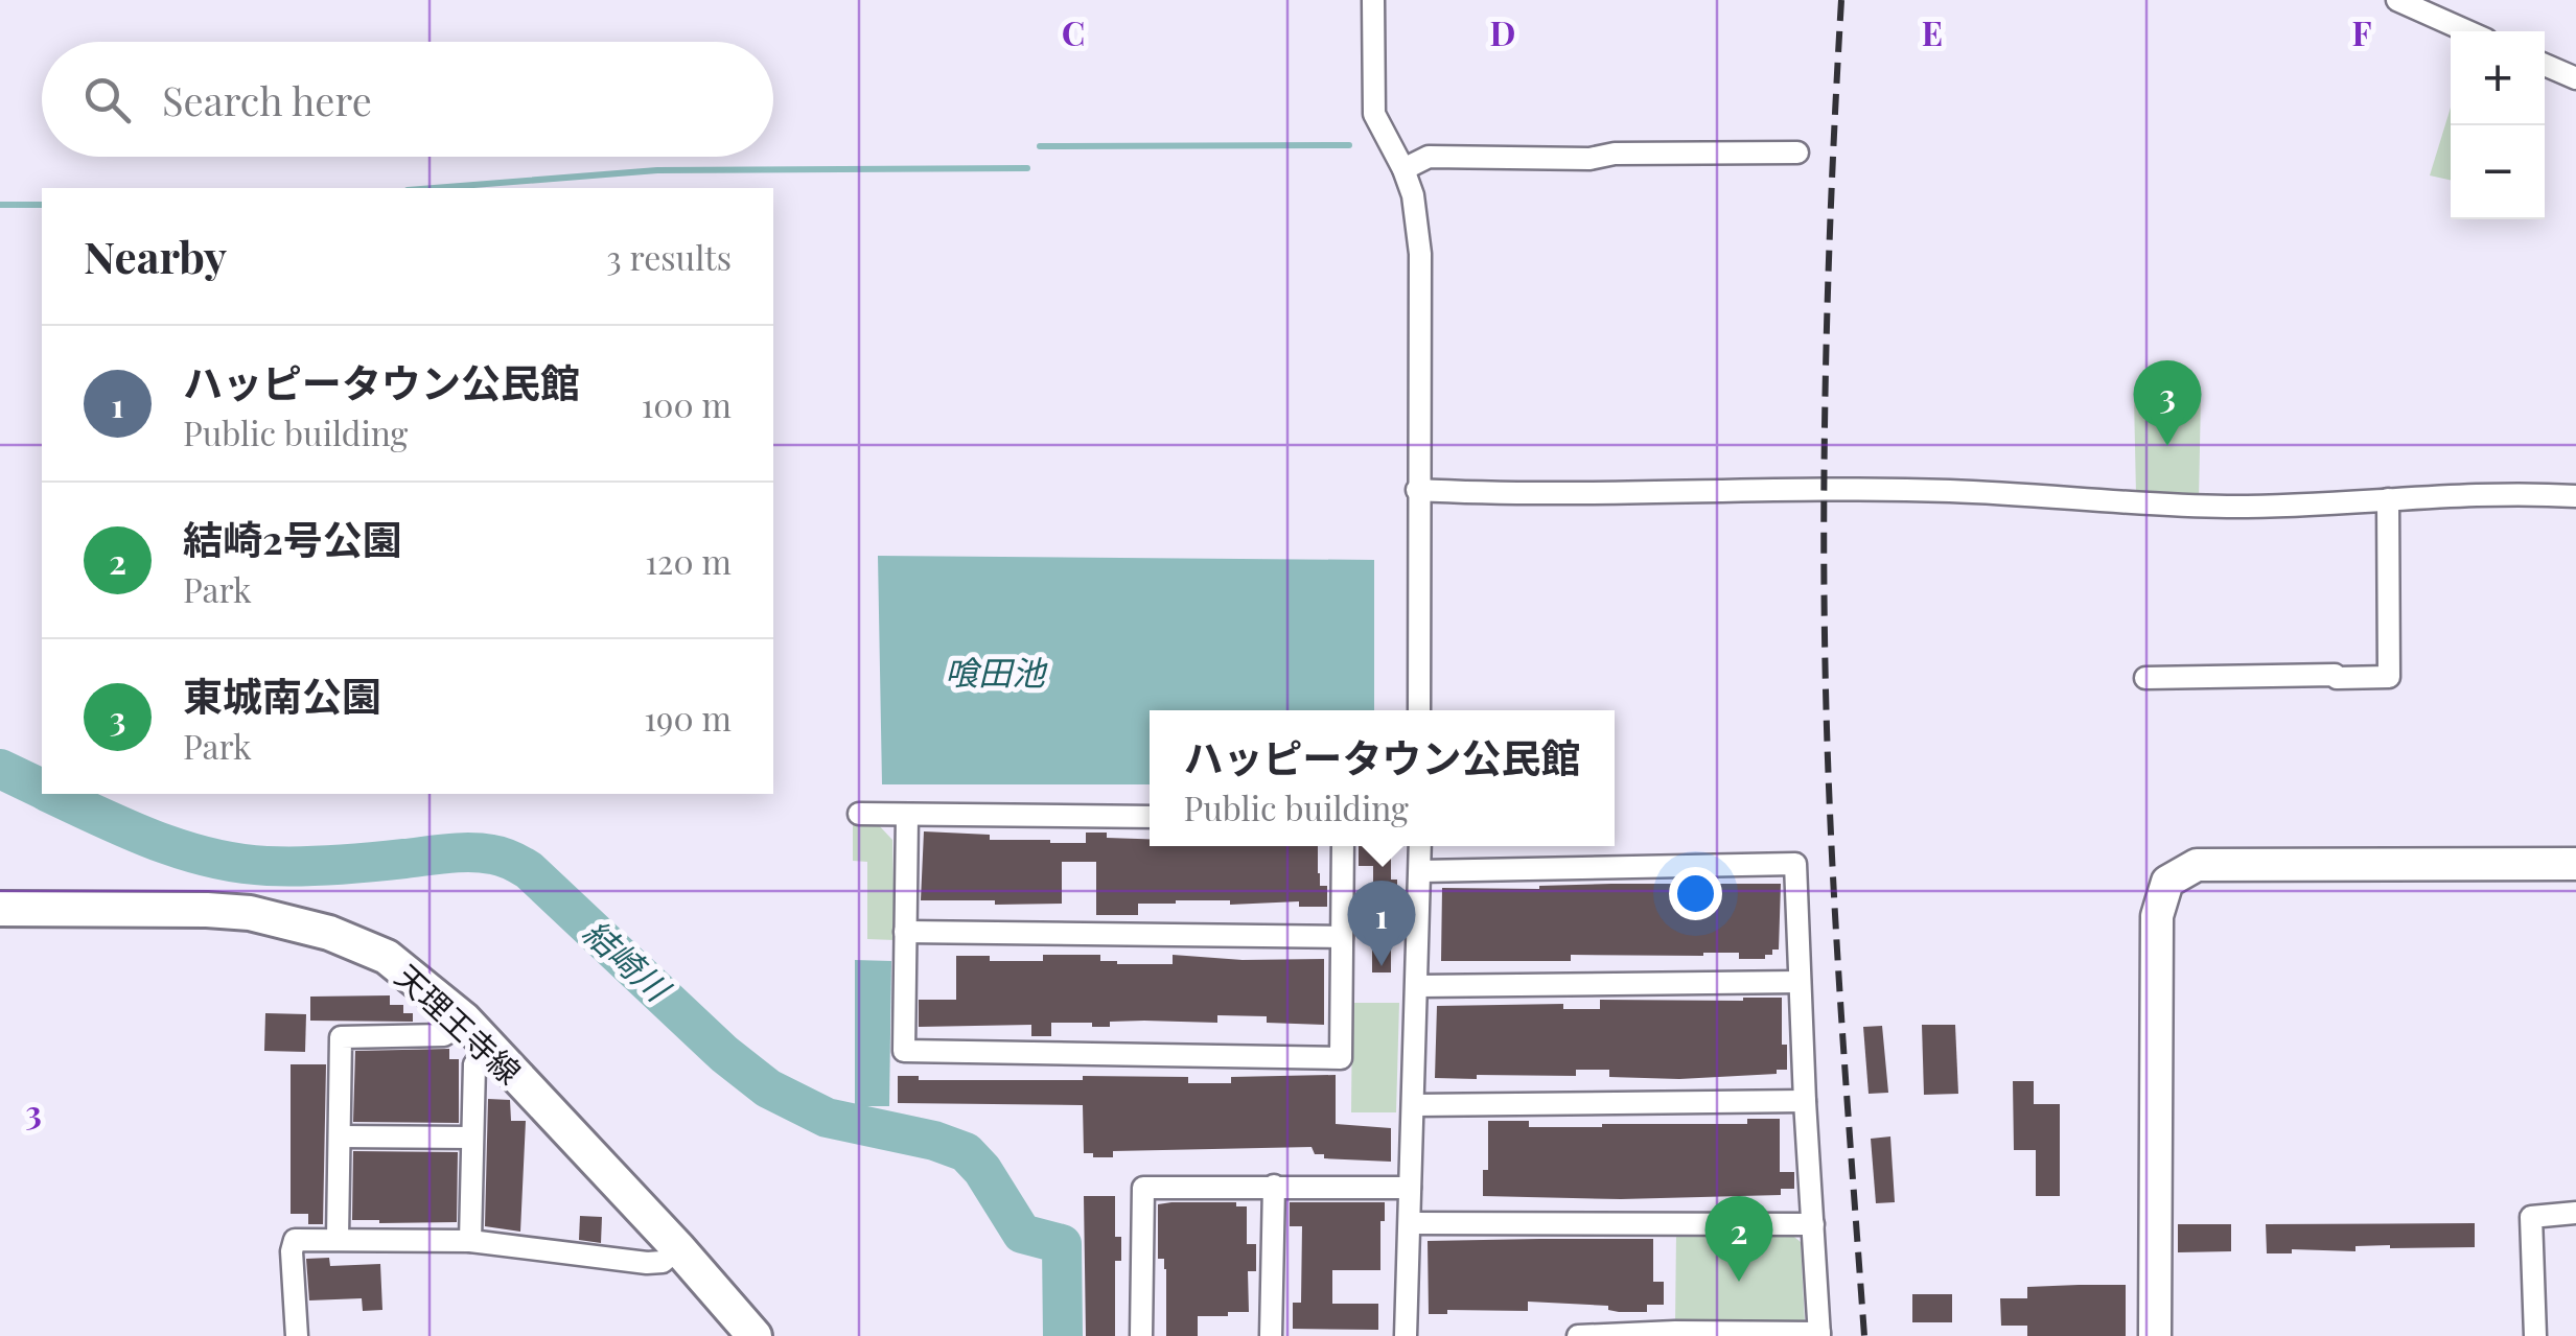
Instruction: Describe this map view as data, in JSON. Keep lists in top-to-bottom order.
{
  "streets": {
    "main road": ["天理王寺線"]
  },
  "water": ["喰田池", "結崎川"],
  "page": {
    "map_buttons": ["+", "−"],
    "search": "Search here",
    "heading": ["Nearby", "3 results"],
    "list": [
      {
        "mark": "1",
        "name": "ハッピータウン公民館",
        "note": "Public building",
        "value": "100 m"
      },
      {
        "mark": "2",
        "name": "結崎2号公園",
        "note": "Park",
        "value": "120 m"
      },
      {
        "mark": "3",
        "name": "東城南公園",
        "note": "Park",
        "value": "190 m"
      }
    ],
    "pins": ["3", "1", "2"],
    "popup": ["ハッピータウン公民館", "Public building"]
  },
  "grid": {
    "columns": [
      "C",
      "D",
      "E",
      "F"
    ],
    "rows": ["3"]
  }
}
